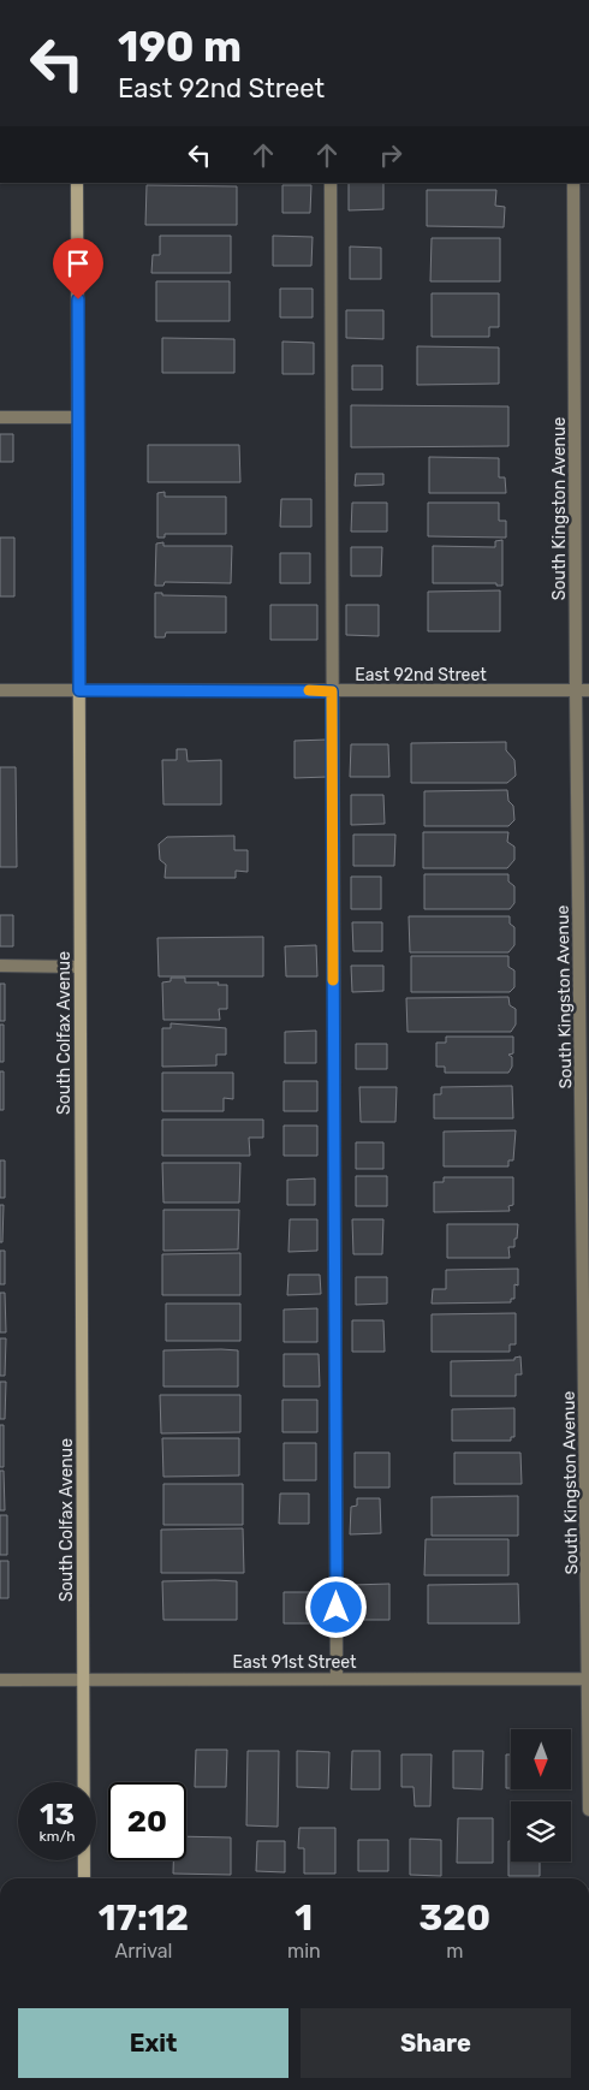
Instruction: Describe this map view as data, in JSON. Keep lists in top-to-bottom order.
{
  "streets": {
    "main road": ["South Colfax Avenue"],
    "street": ["South Kingston Avenue", "East 92nd Street", "East 91st Street"]
  },
  "crossings": [
    ["South Kingston Avenue", "East 92nd Street"],
    ["South Kingston Avenue", "East 91st Street"],
    ["East 92nd Street", "South Colfax Avenue"],
    ["South Colfax Avenue", "East 91st Street"]
  ],
  "north": "bottom",
  "page": {
    "turn": ["190 m", "East 92nd Street"],
    "speed": "13 km/h",
    "limit": "20",
    "eta": [
      "17:12",
      "Arrival",
      "1",
      "min",
      "320",
      "m"
    ],
    "buttons": ["Exit", "Share"]
  }
}
